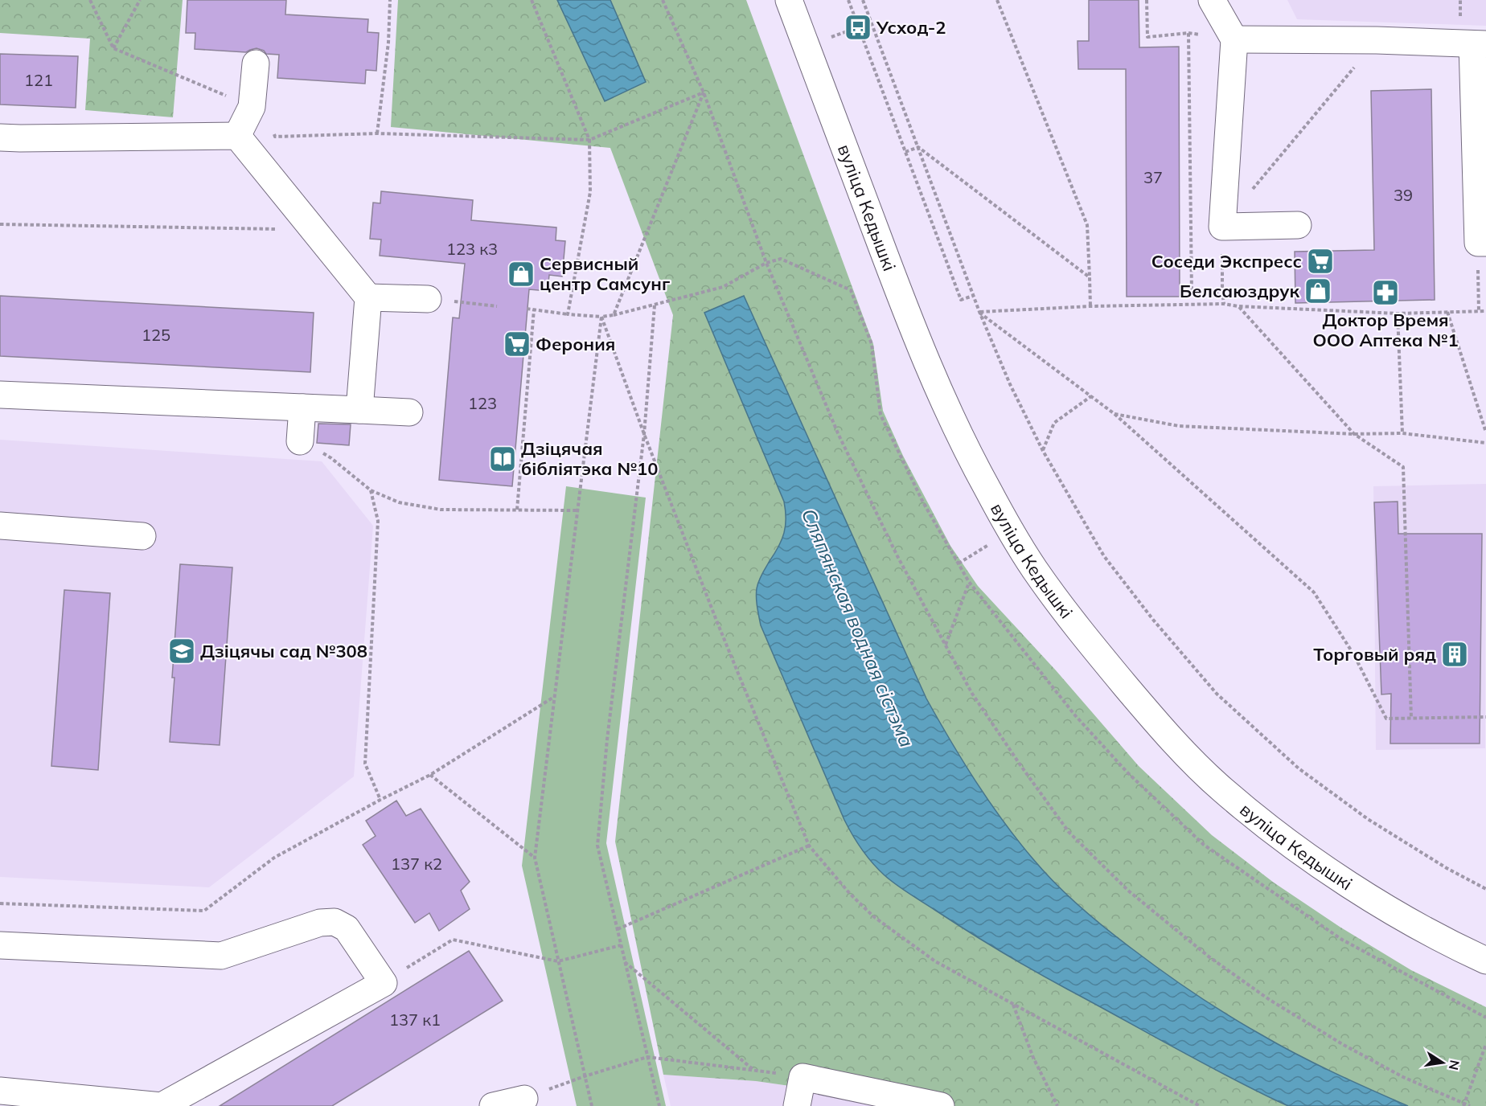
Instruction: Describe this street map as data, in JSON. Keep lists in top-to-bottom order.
{
  "streets": {
    "street": ["вуліца Кедышкі"]
  },
  "water": ["Сляпянская водная сістэма"],
  "places": {
    "bus stop": ["Усход-2"],
    "supermarket": ["Соседи Экспресс", "Ферония"],
    "shop": ["Сервисный центр Самсунг", "Белсаюздрук"],
    "pharmacy": ["Доктор Время ООО Аптека №1"],
    "library": ["Дзіцячая бібліятэка №10"],
    "school or university": ["Дзіцячы сад №308"],
    "building": ["Торговый ряд"]
  },
  "house_numbers": [
    "121",
    "37",
    "39",
    "123 к3",
    "125",
    "123",
    "137 к2",
    "137 к1"
  ],
  "north": "right"
}
